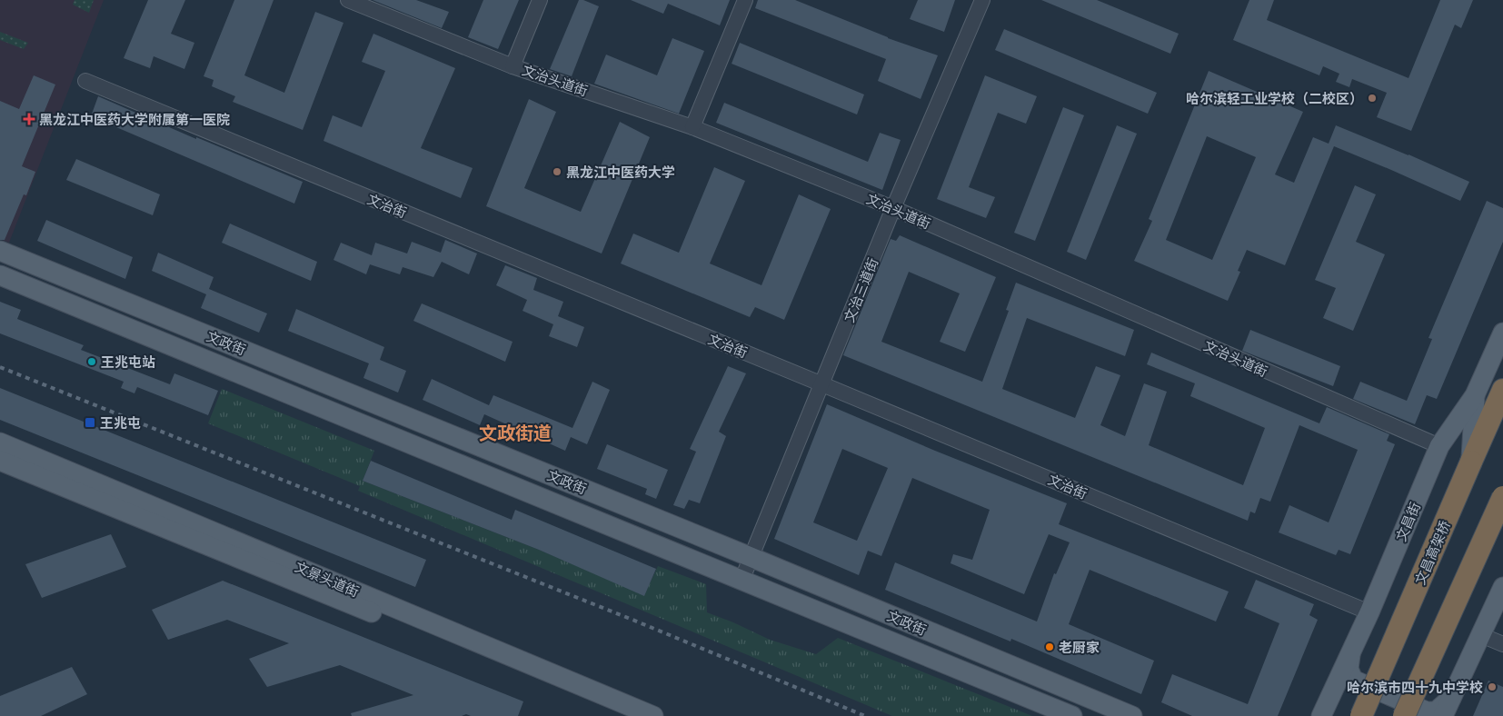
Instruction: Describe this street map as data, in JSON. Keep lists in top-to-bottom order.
{
  "streets": {
    "highway": ["文昌高架桥"],
    "main road": ["文政街", "文昌街", "文景头道街"],
    "street": ["文治头道街", "文治街", "文治三道街"]
  },
  "crossings": [
    ["文治头道街", "文治三道街"],
    ["文治头道街", "文昌街"],
    ["文治街", "文治三道街"],
    ["文治街", "文昌街"],
    ["文治三道街", "文政街"]
  ],
  "districts": ["文政街道"],
  "places": {
    "other": [
      "哈尔滨轻工业学校（二校区）",
      "黑龙江中医药大学",
      "王兆屯站",
      "老厨家",
      "哈尔滨市四十九中学校"
    ],
    "health": ["黑龙江中医药大学附属第一医院"],
    "transit": ["王兆屯"]
  }
}
